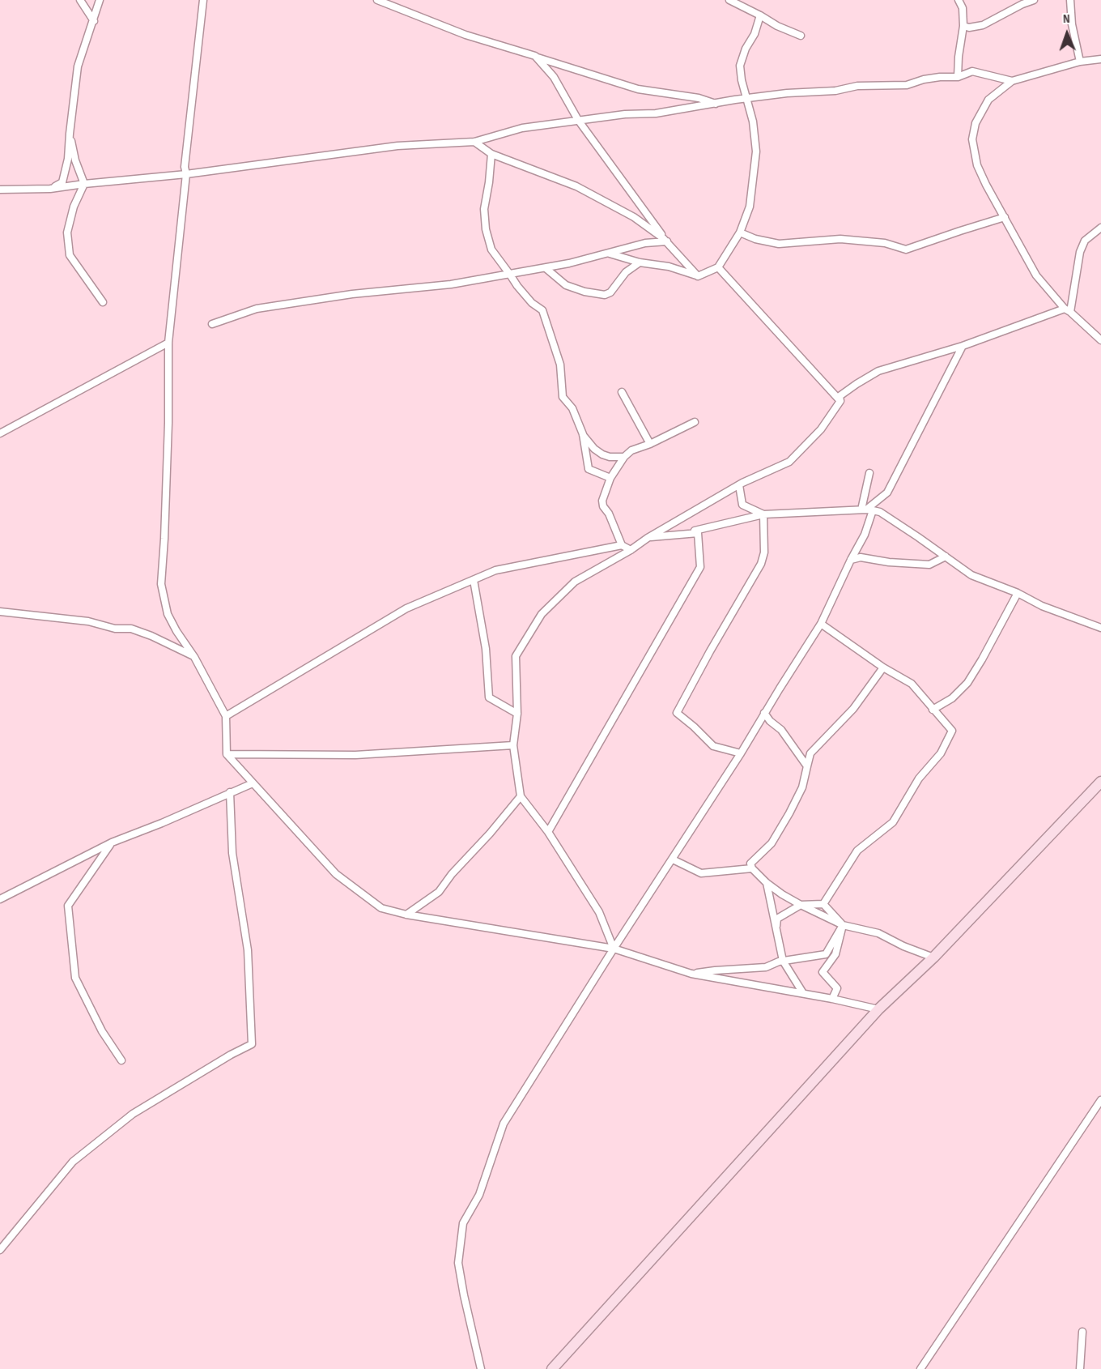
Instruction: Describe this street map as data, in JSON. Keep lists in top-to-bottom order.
{
  "north": "top"
}
